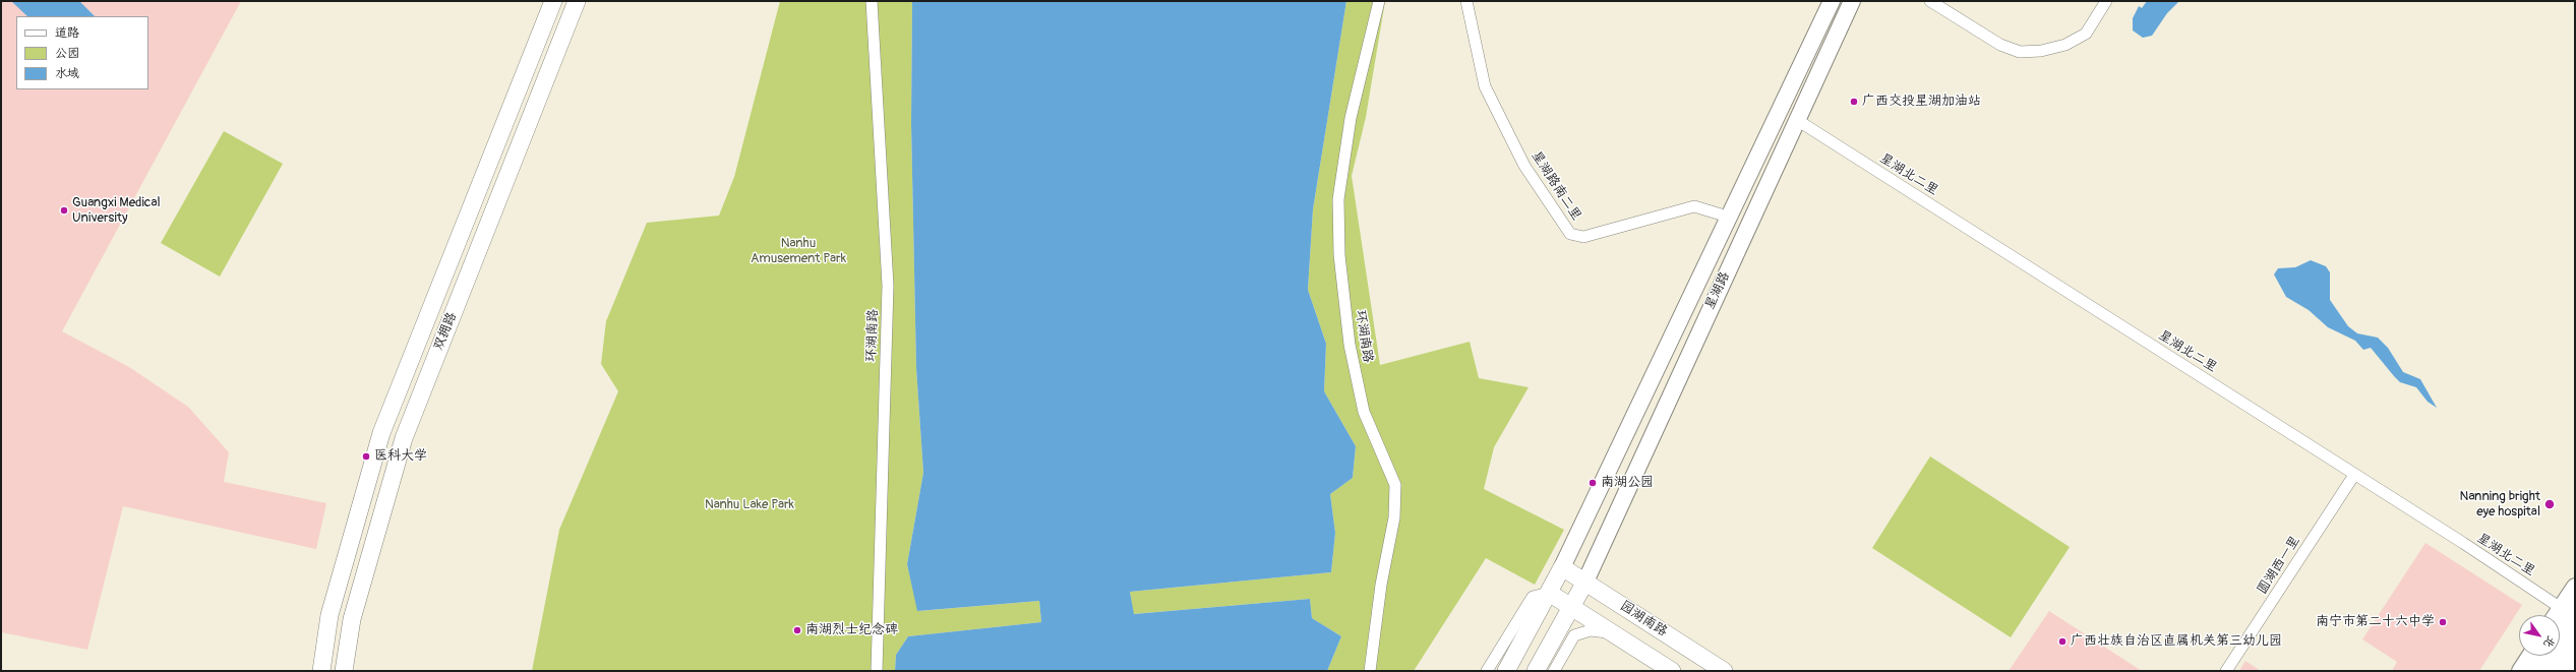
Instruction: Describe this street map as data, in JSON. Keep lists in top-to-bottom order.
{
  "streets": {
    "main road": ["星湖路", "双拥路", "园湖南路"],
    "street": [
      "星湖北二里",
      "星湖路南二里",
      "环湖南路",
      "圆湖西一里"
    ]
  },
  "crossings": [
    ["星湖北二里", "星湖路"],
    ["星湖北二里", "圆湖西一里"],
    ["星湖路南二里", "星湖路"],
    ["星湖路", "园湖南路"]
  ],
  "parks": ["Nanhu Amusement Park", "Nanhu Lake Park"],
  "places": [
    "广西交投星湖加油站",
    "Guangxi Medical University",
    "医科大学",
    "南湖公园",
    "Nanning bright eye hospital",
    "南宁市第二十六中学",
    "南湖烈士纪念碑",
    "广西壮族自治区直属机关第三幼儿园"
  ],
  "legend": ["道路", "公园", "水域"],
  "north": "bottom right"
}
